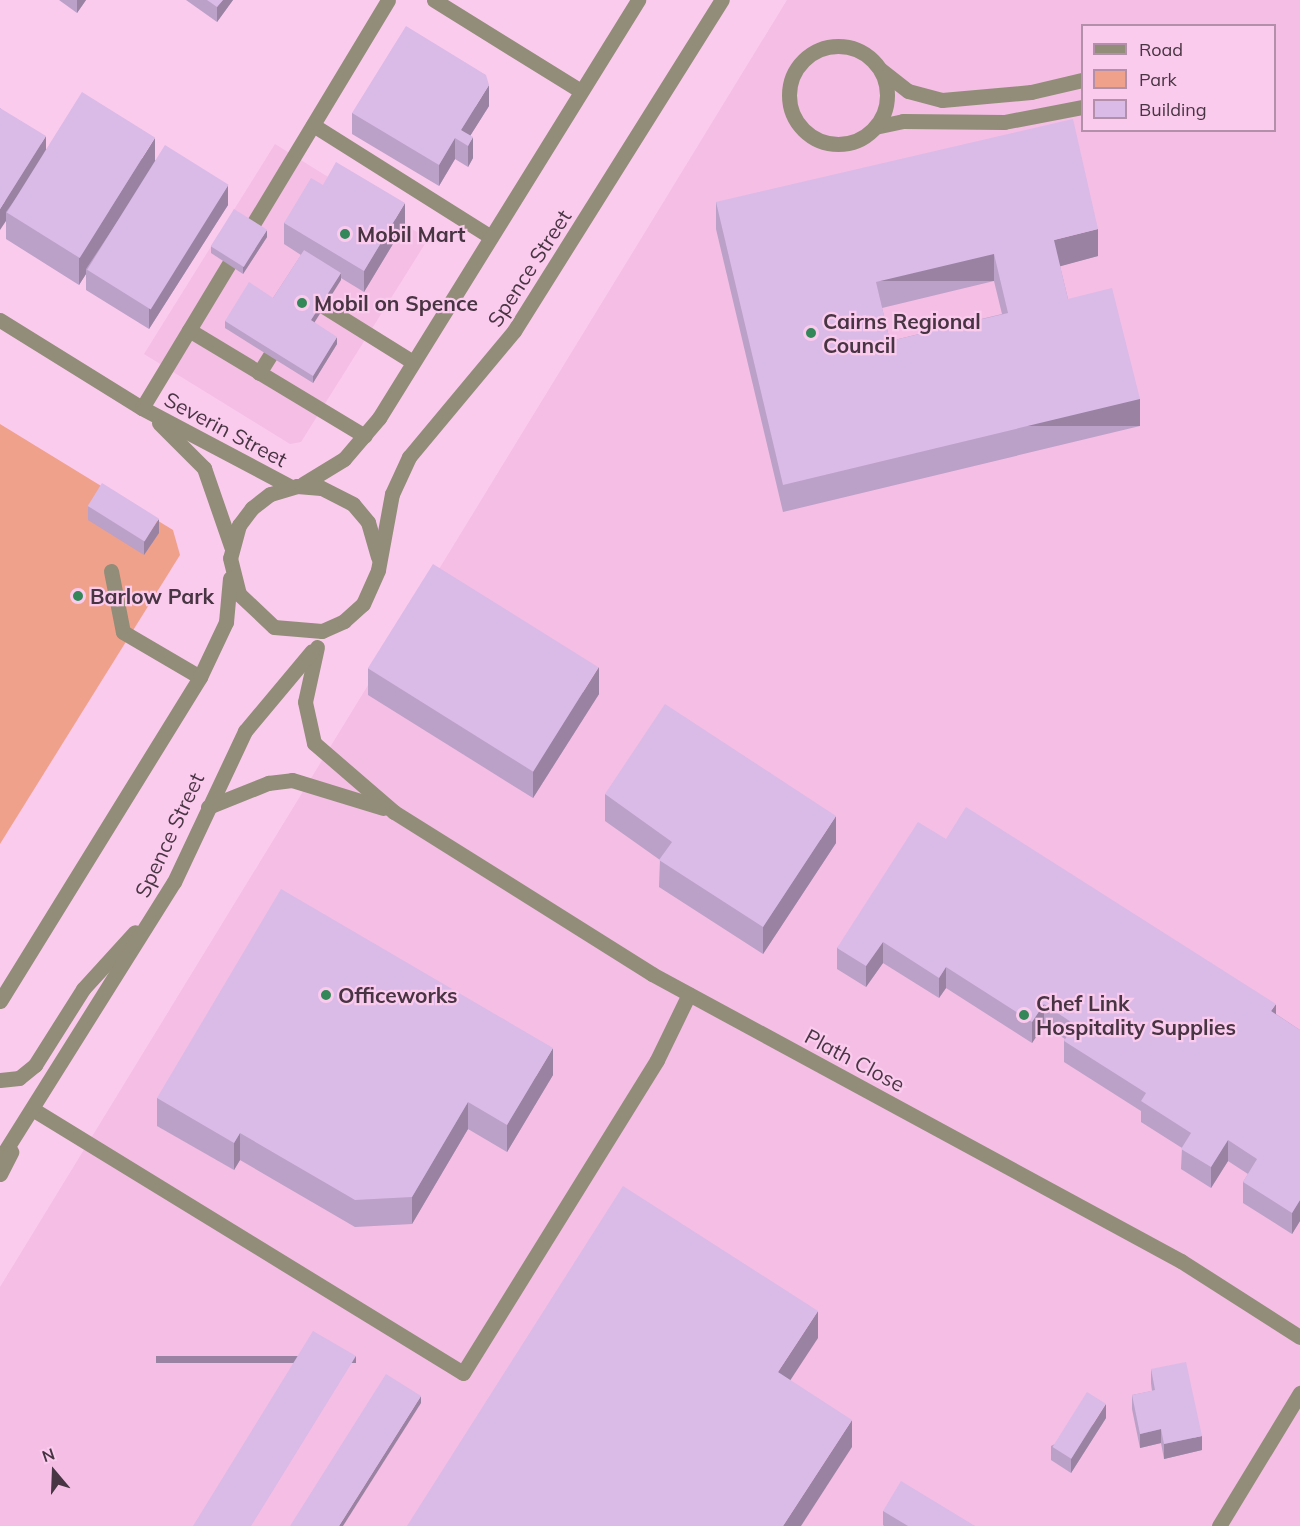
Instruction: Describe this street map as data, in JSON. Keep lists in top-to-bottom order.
{
  "streets": {
    "street": ["Spence Street", "Severin Street", "Plath Close"]
  },
  "crossings": [
    ["Spence Street", "Severin Street"],
    ["Spence Street", "Plath Close"]
  ],
  "places": [
    "Mobil Mart",
    "Mobil on Spence",
    "Cairns Regional Council",
    "Barlow Park",
    "Officeworks",
    "Chef Link Hospitality Supplies"
  ],
  "legend": ["Road", "Park", "Building"],
  "north": "top"
}
